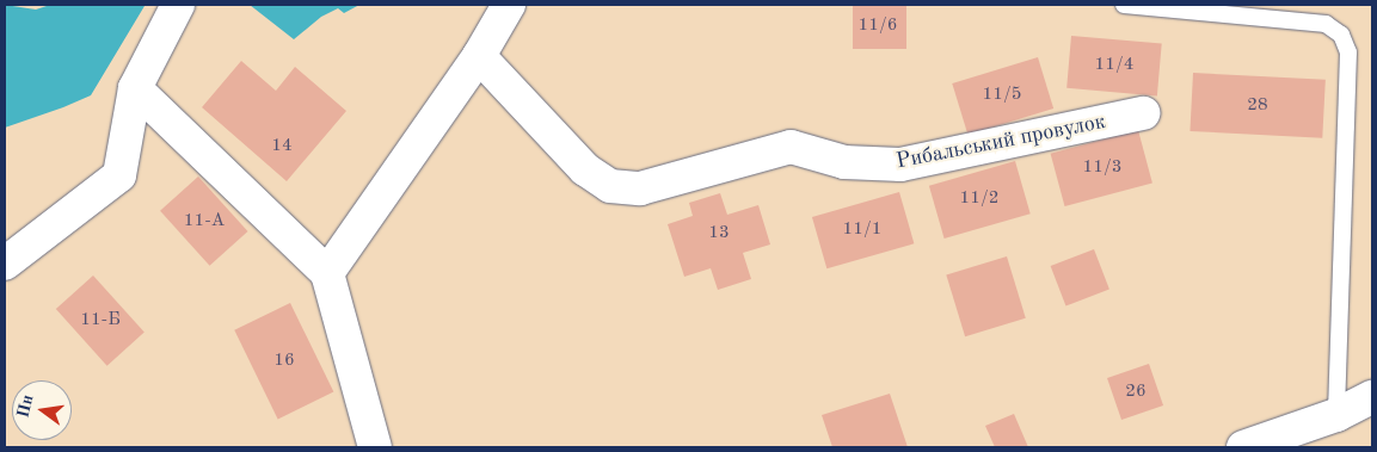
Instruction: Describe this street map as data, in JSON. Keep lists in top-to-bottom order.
{
  "streets": {
    "street": ["Рибальський провулок"]
  },
  "house_numbers": [
    "11/6",
    "11/4",
    "11/5",
    "28",
    "14",
    "11/3",
    "11/2",
    "11-А",
    "11/1",
    "13",
    "11-Б",
    "16",
    "26"
  ],
  "north": "left"
}
